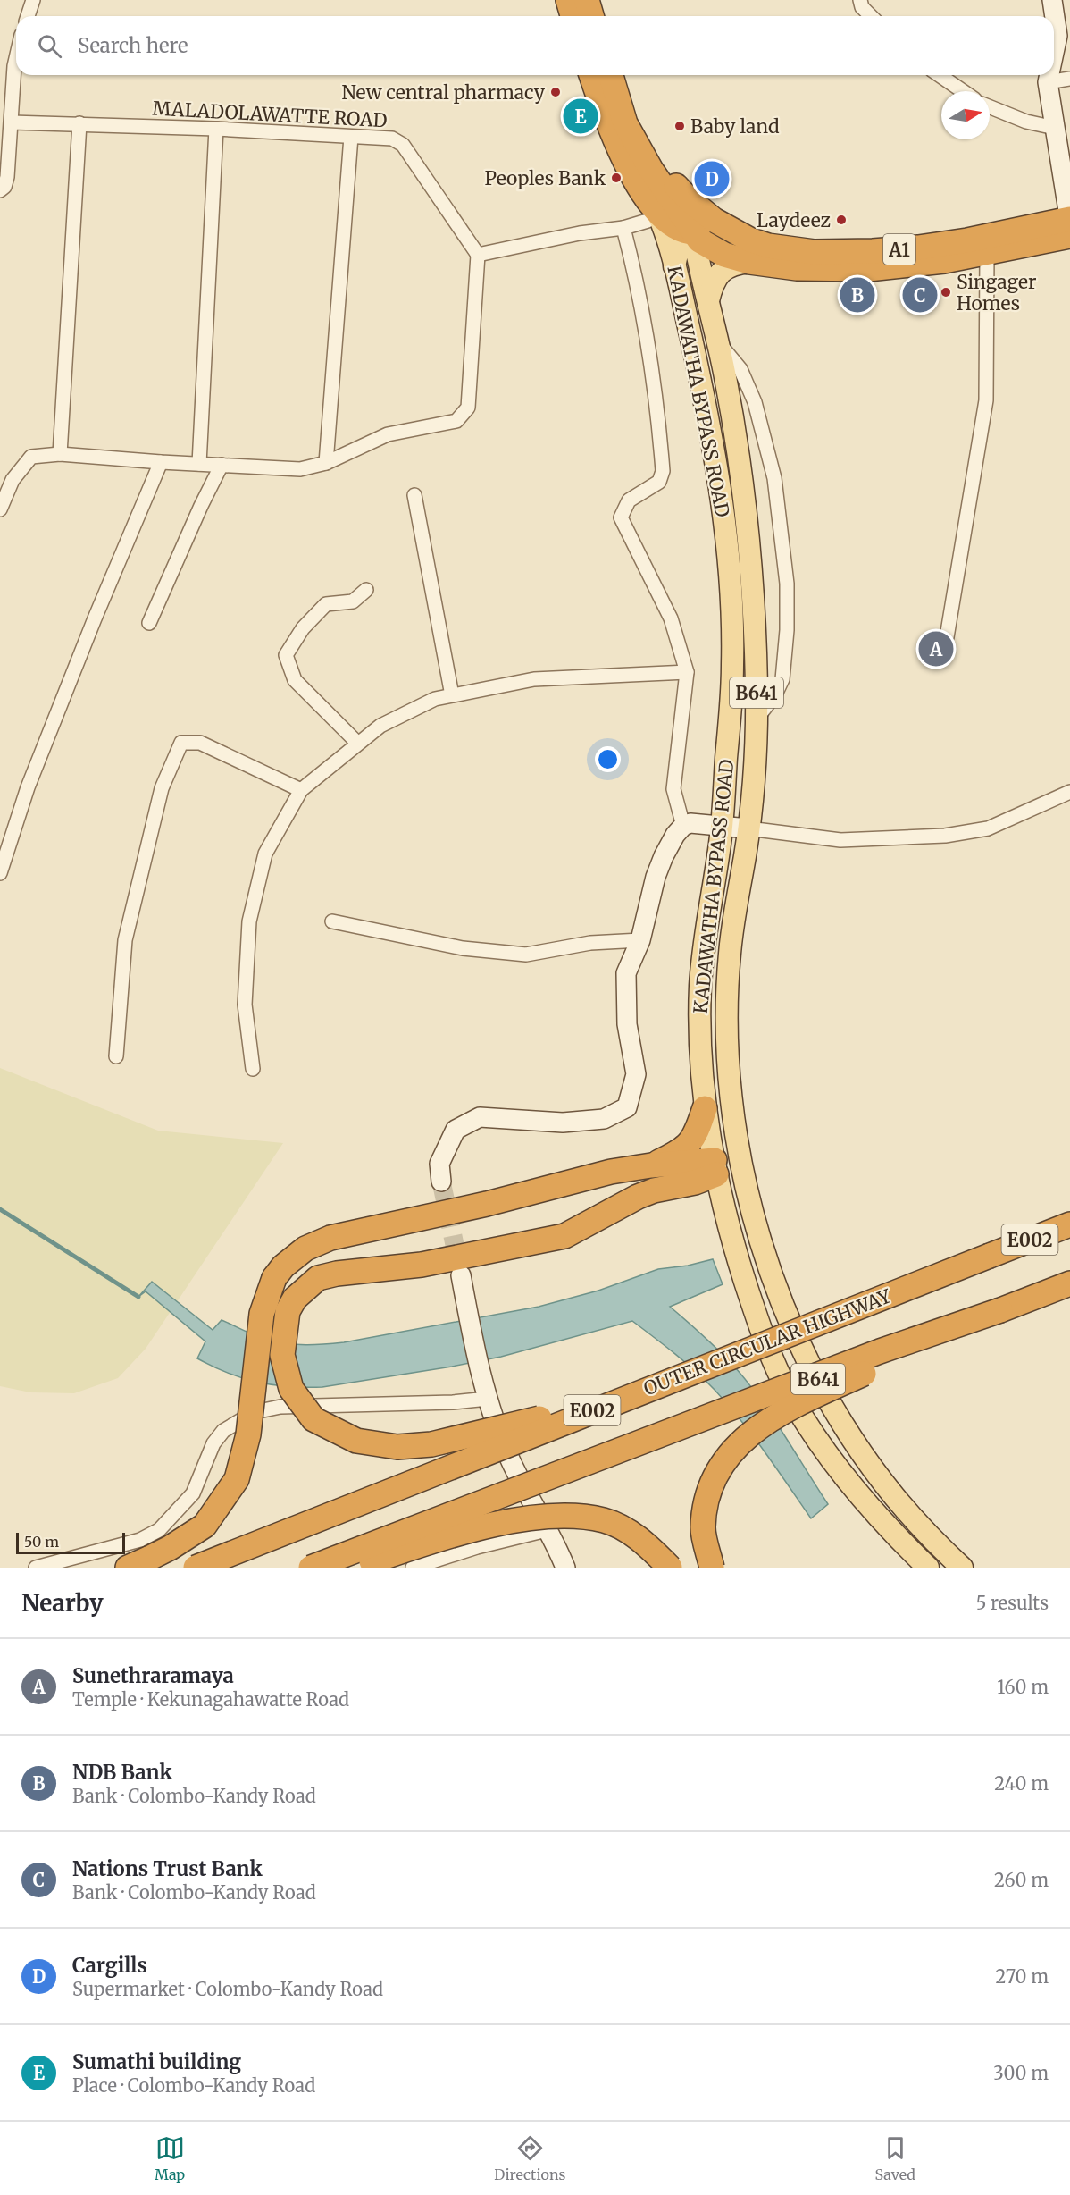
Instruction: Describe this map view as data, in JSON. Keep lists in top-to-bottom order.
{
  "streets": {
    "highway": ["A1", "E002", "OUTER CIRCULAR HIGHWAY"],
    "main road": ["KADAWATHA BYPASS ROAD", "B641"],
    "street": ["MALADOLAWATTE ROAD"]
  },
  "crossings": [
    ["A1", "KADAWATHA BYPASS ROAD"]
  ],
  "places": [
    "New central pharmacy",
    "Baby land",
    "Peoples Bank",
    "Laydeez",
    "Singager Homes"
  ],
  "scale_bar": "50 m",
  "north": "right",
  "page": {
    "search": "Search here",
    "pins": [
      "E",
      "D",
      "B",
      "C",
      "A"
    ],
    "scale": "50 m",
    "heading": ["Nearby", "5 results"],
    "list": [
      {
        "mark": "A",
        "name": "Sunethraramaya",
        "note": "Temple · Kekunagahawatte Road",
        "value": "160 m"
      },
      {
        "mark": "B",
        "name": "NDB Bank",
        "note": "Bank · Colombo-Kandy Road",
        "value": "240 m"
      },
      {
        "mark": "C",
        "name": "Nations Trust Bank",
        "note": "Bank · Colombo-Kandy Road",
        "value": "260 m"
      },
      {
        "mark": "D",
        "name": "Cargills",
        "note": "Supermarket · Colombo-Kandy Road",
        "value": "270 m"
      },
      {
        "mark": "E",
        "name": "Sumathi building",
        "note": "Place · Colombo-Kandy Road",
        "value": "300 m"
      }
    ],
    "nav": ["Map", "Directions", "Saved"]
  }
}
